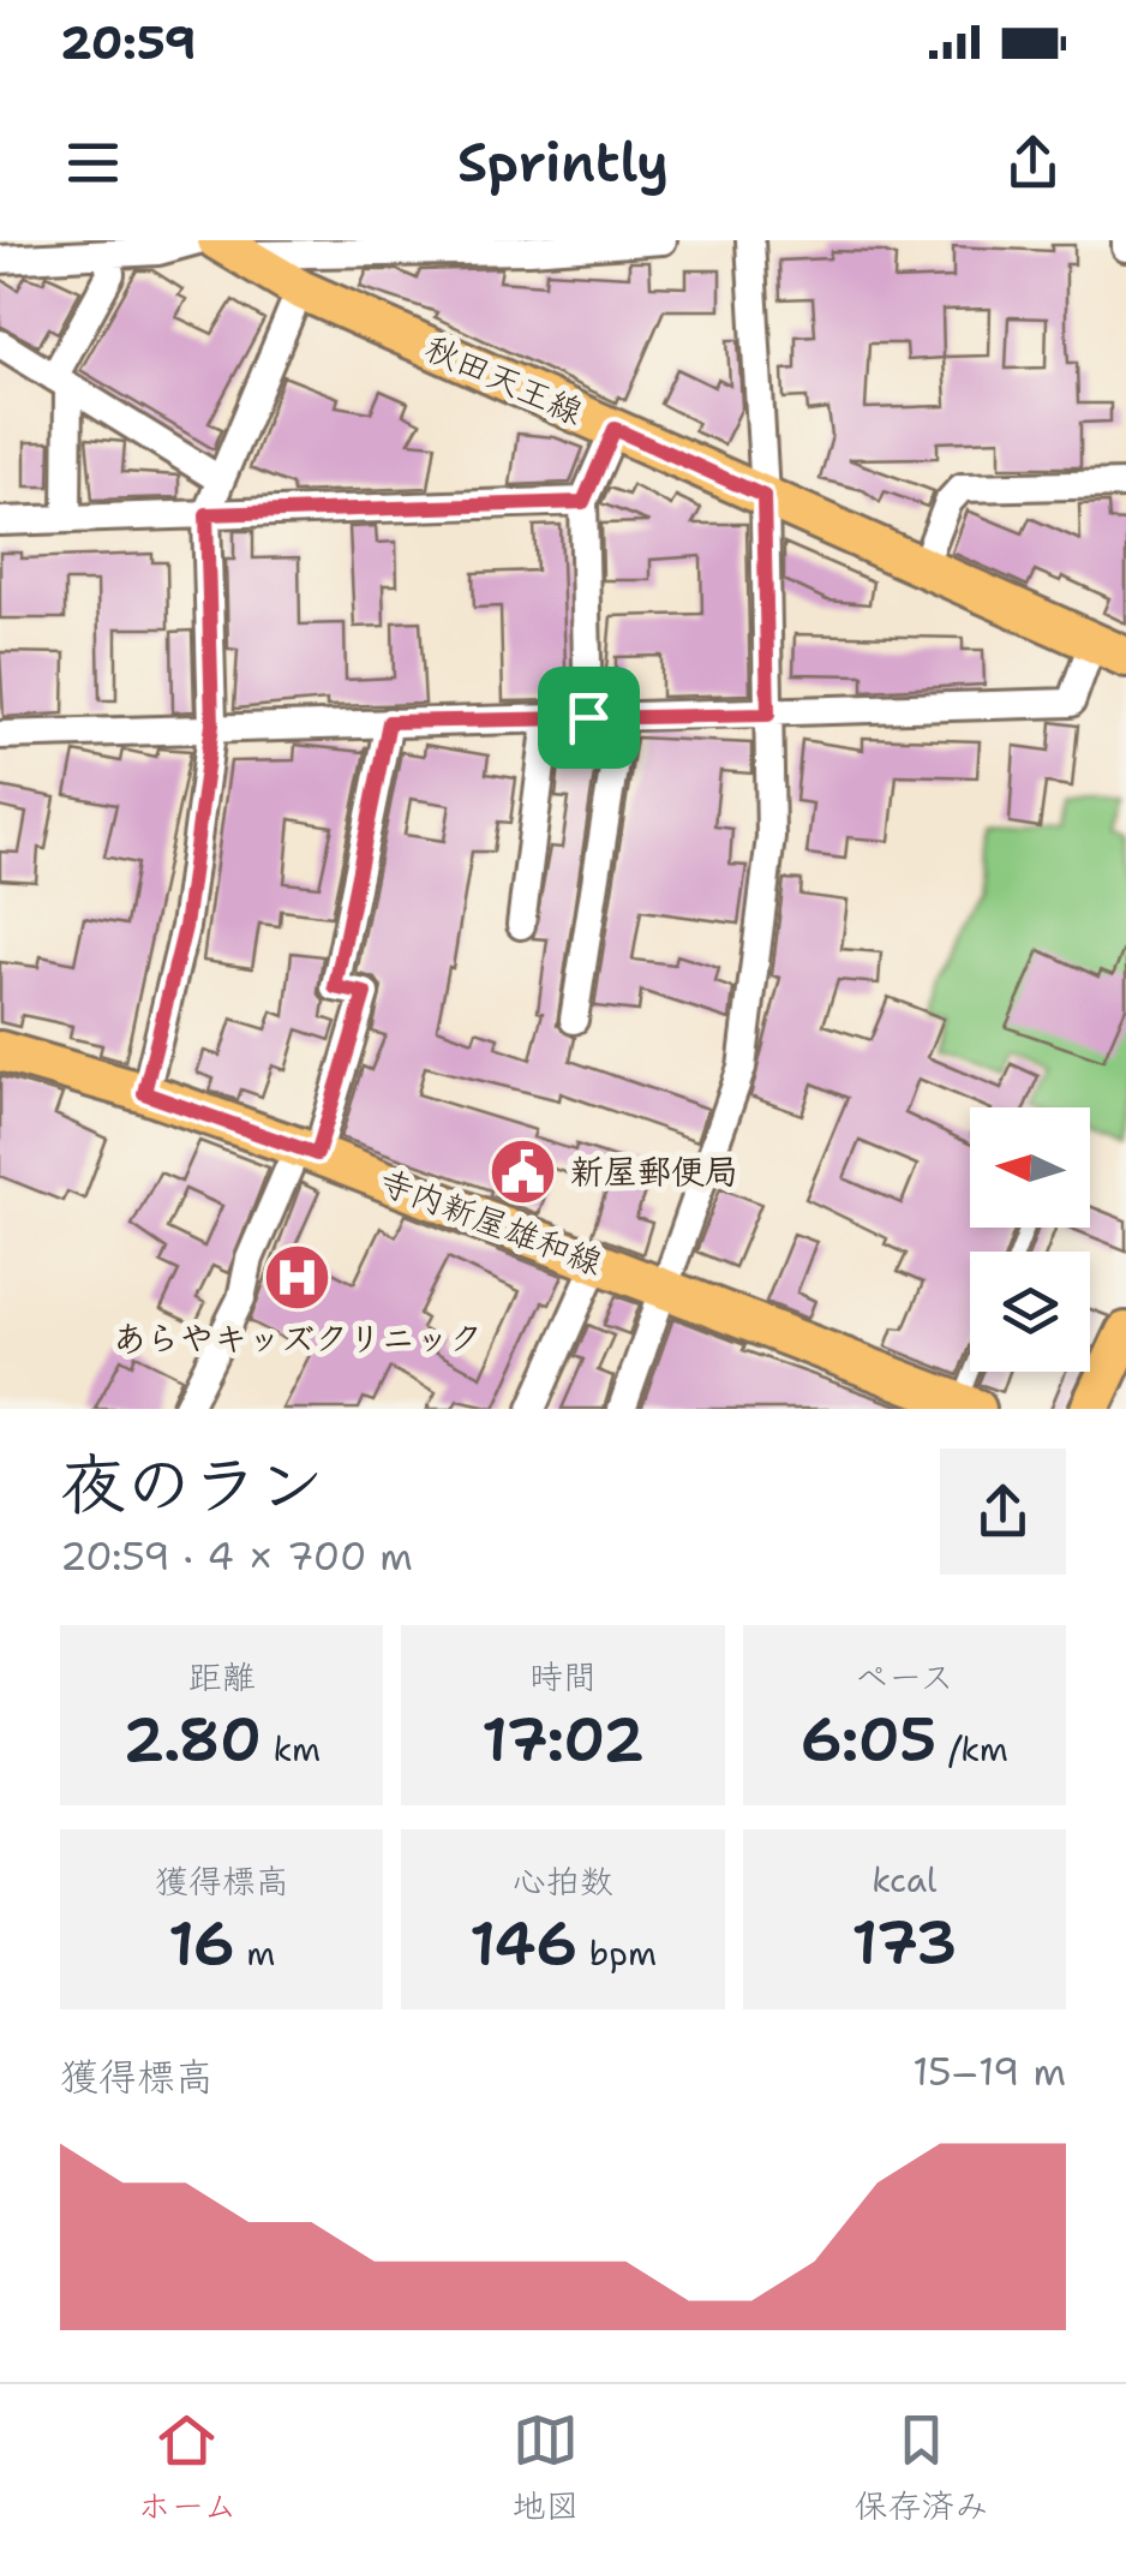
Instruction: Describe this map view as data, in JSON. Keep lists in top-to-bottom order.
{
  "streets": {
    "main road": ["秋田天王線", "寺内新屋雄和線"]
  },
  "places": {
    "public building": ["新屋郵便局"],
    "hospital": ["あらやキッズクリニック"]
  },
  "north": "left",
  "page": {
    "status": "20:59",
    "header": "Sprintly",
    "heading": ["夜のラン", "20:59 · 4 × 700 m"],
    "stats": [
      ["距離", "2.80 km"],
      ["時間", "17:02"],
      ["ペース", "6:05 /km"],
      ["獲得標高", "16 m"],
      ["心拍数", "146 bpm"],
      ["kcal", "173"]
    ],
    "chart": ["獲得標高", "15–19 m"],
    "tabs": ["ホーム", "地図", "保存済み"]
  }
}
